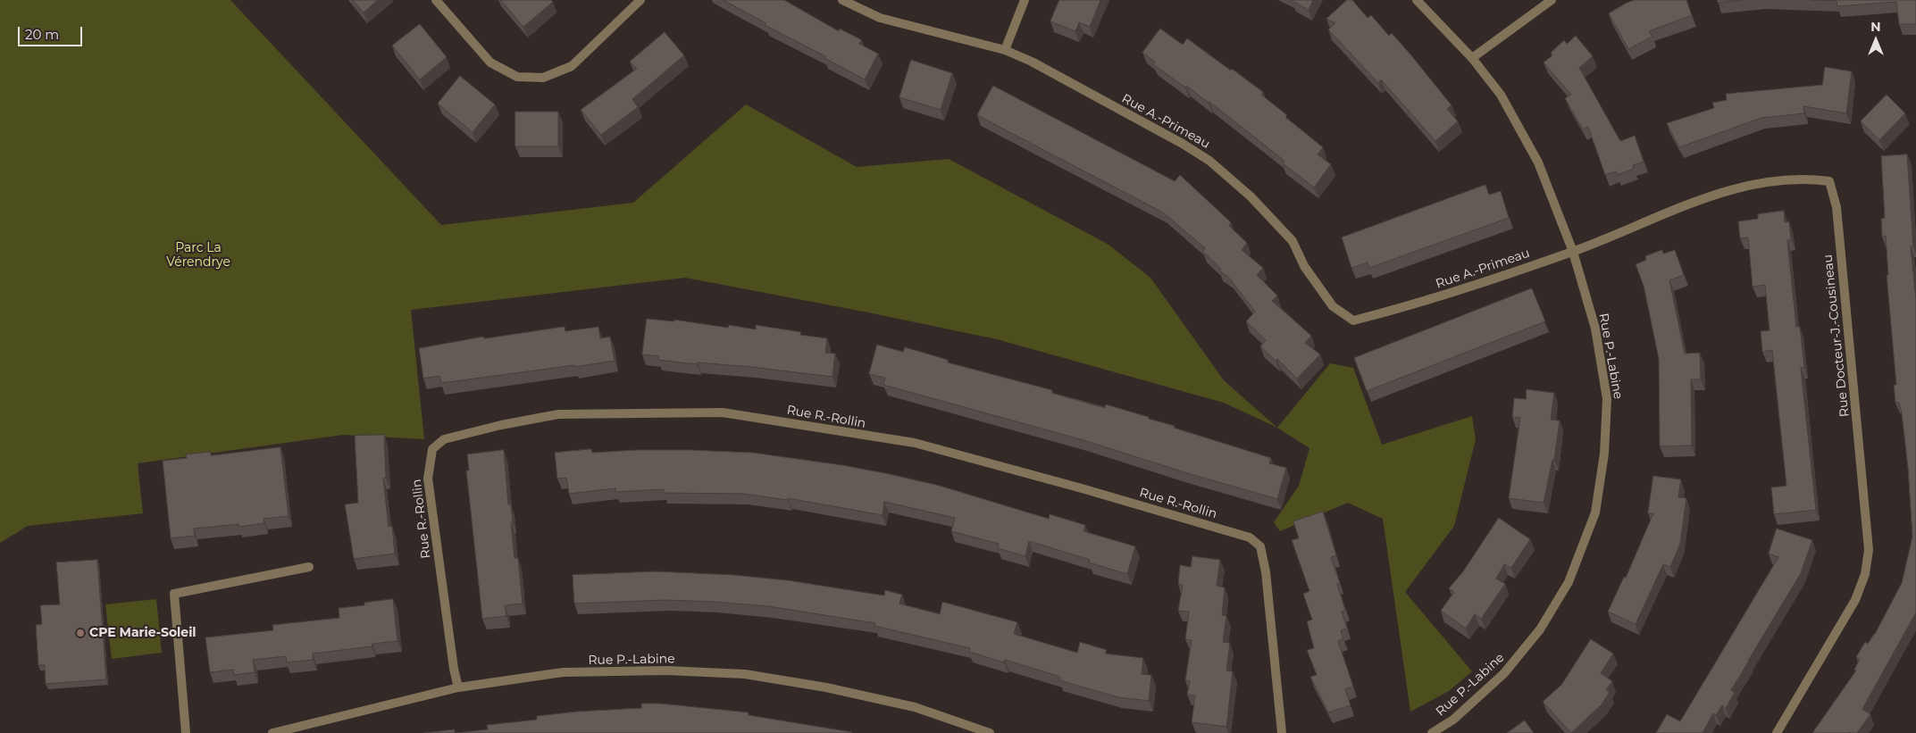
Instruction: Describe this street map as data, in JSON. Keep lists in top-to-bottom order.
{
  "streets": {
    "street": [
      "Rue A.-Primeau",
      "Rue Docteur-J.-Cousineau",
      "Rue P.-Labine",
      "Rue R.-Rollin"
    ]
  },
  "crossings": [
    ["Rue A.-Primeau", "Rue Docteur-J.-Cousineau"],
    ["Rue A.-Primeau", "Rue P.-Labine"],
    ["Rue Docteur-J.-Cousineau", "Rue P.-Labine"],
    ["Rue P.-Labine", "Rue R.-Rollin"]
  ],
  "parks": ["Parc La Vérendrye"],
  "places": ["CPE Marie-Soleil"],
  "scale_bar": "20 m",
  "north": "top"
}
